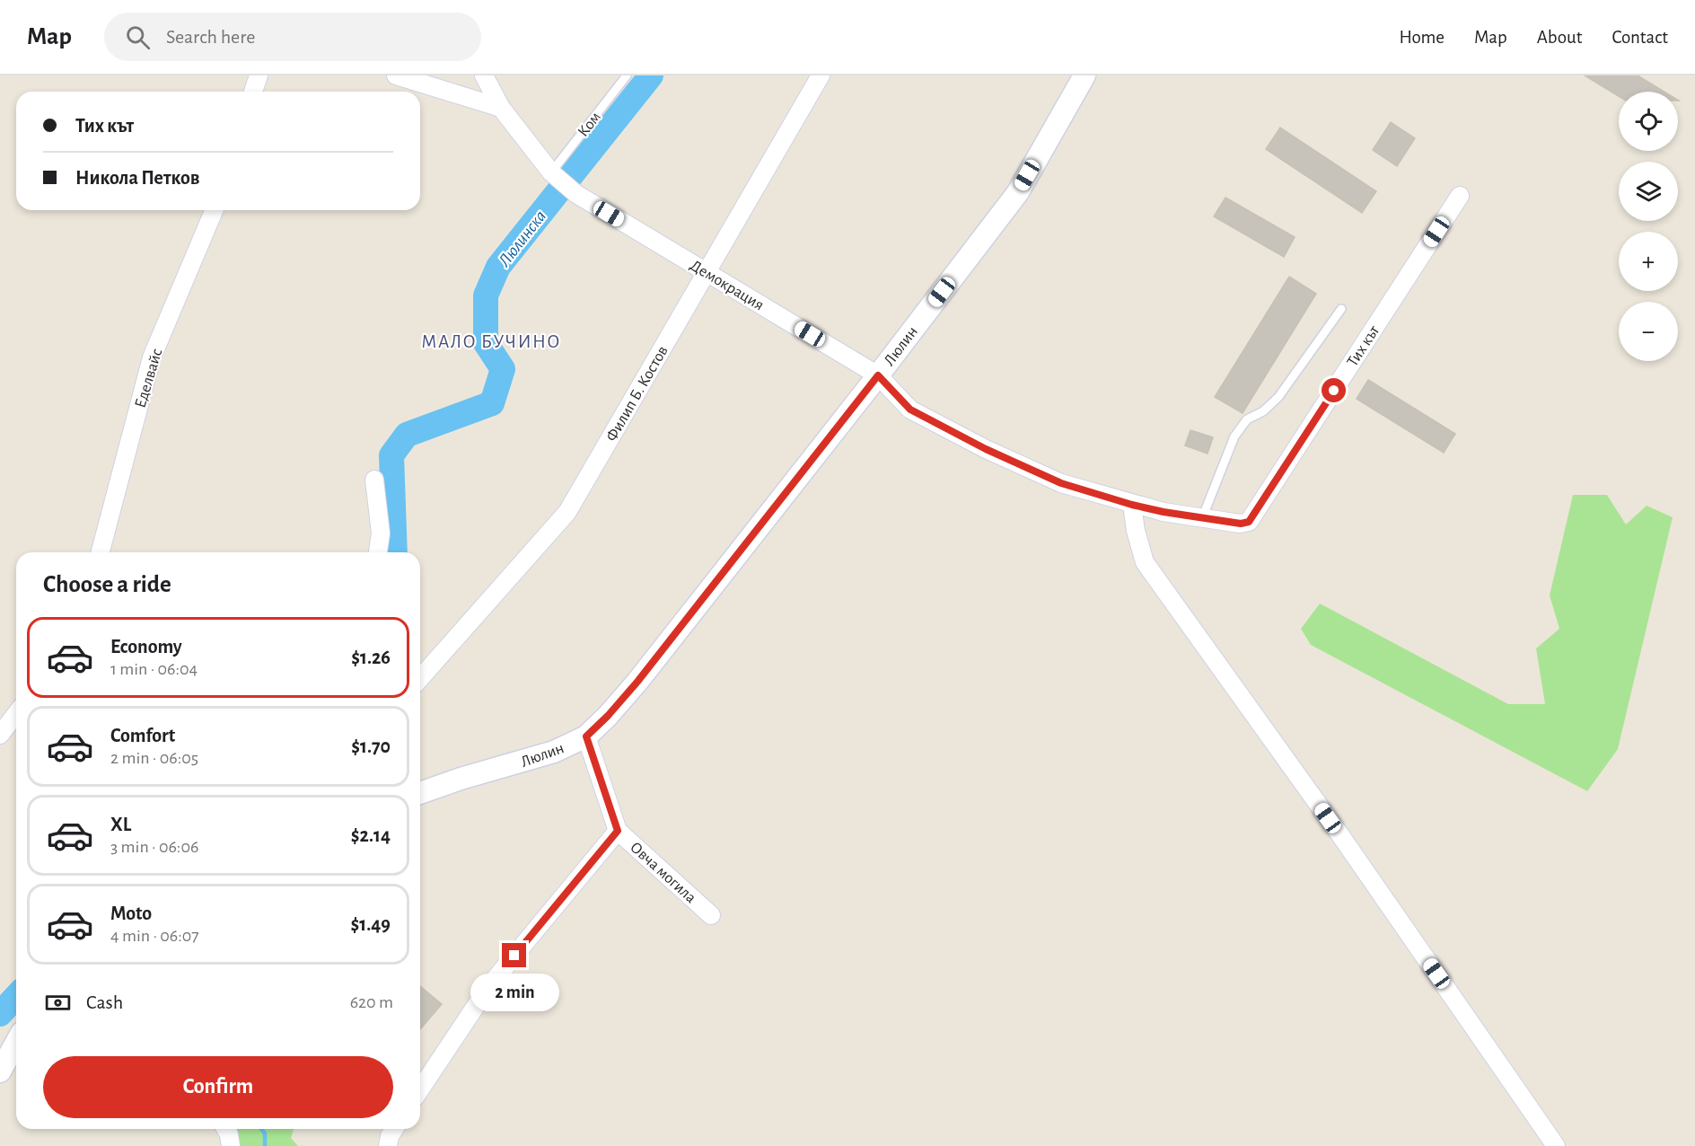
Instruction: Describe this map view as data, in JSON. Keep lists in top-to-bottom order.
{
  "streets": {
    "street": [
      "Демокрация",
      "Люлин",
      "Тих кът",
      "Еделвайс",
      "Филип Б. Костов",
      "Овча могила"
    ],
    "lane": ["Ком"]
  },
  "crossings": [
    ["Ком", "Демокрация"],
    ["Демокрация", "Люлин"],
    ["Демокрация", "Тих кът"],
    ["Демокрация", "Филип Б. Костов"],
    ["Люлин", "Овча могила"]
  ],
  "districts": ["МАЛО БУЧИНО"],
  "water": ["Люлинска"],
  "page": {
    "header": "Map",
    "search": "Search here",
    "nav": [
      "Home",
      "Map",
      "About",
      "Contact"
    ],
    "map_buttons": ["+", "−"],
    "banner": ["Тих кът", "Никола Петков"],
    "heading": "Choose a ride",
    "list": [
      {
        "name": "Economy",
        "note": "1 min · 06:04",
        "value": "$1.26"
      },
      {
        "name": "Comfort",
        "note": "2 min · 06:05",
        "value": "$1.70"
      },
      {
        "name": "XL",
        "note": "3 min · 06:06",
        "value": "$2.14"
      },
      {
        "name": "Moto",
        "note": "4 min · 06:07",
        "value": "$1.49"
      }
    ],
    "pay": ["Cash", "620 m"],
    "bubble": "2 min",
    "buttons": "Confirm"
  }
}
